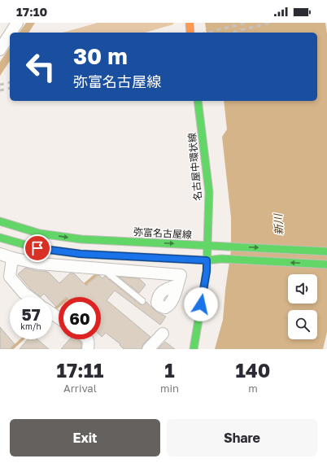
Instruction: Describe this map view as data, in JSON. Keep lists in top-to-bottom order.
{
  "streets": {
    "main road": ["名古屋中環状線", "弥富名古屋線"]
  },
  "crossings": [
    ["名古屋中環状線", "弥富名古屋線"]
  ],
  "water": ["新川"],
  "page": {
    "status": "17:10",
    "turn": ["30 m", "弥富名古屋線"],
    "speed": "57 km/h",
    "limit": "60",
    "eta": [
      "17:11",
      "Arrival",
      "1",
      "min",
      "140",
      "m"
    ],
    "buttons": ["Exit", "Share"]
  }
}
